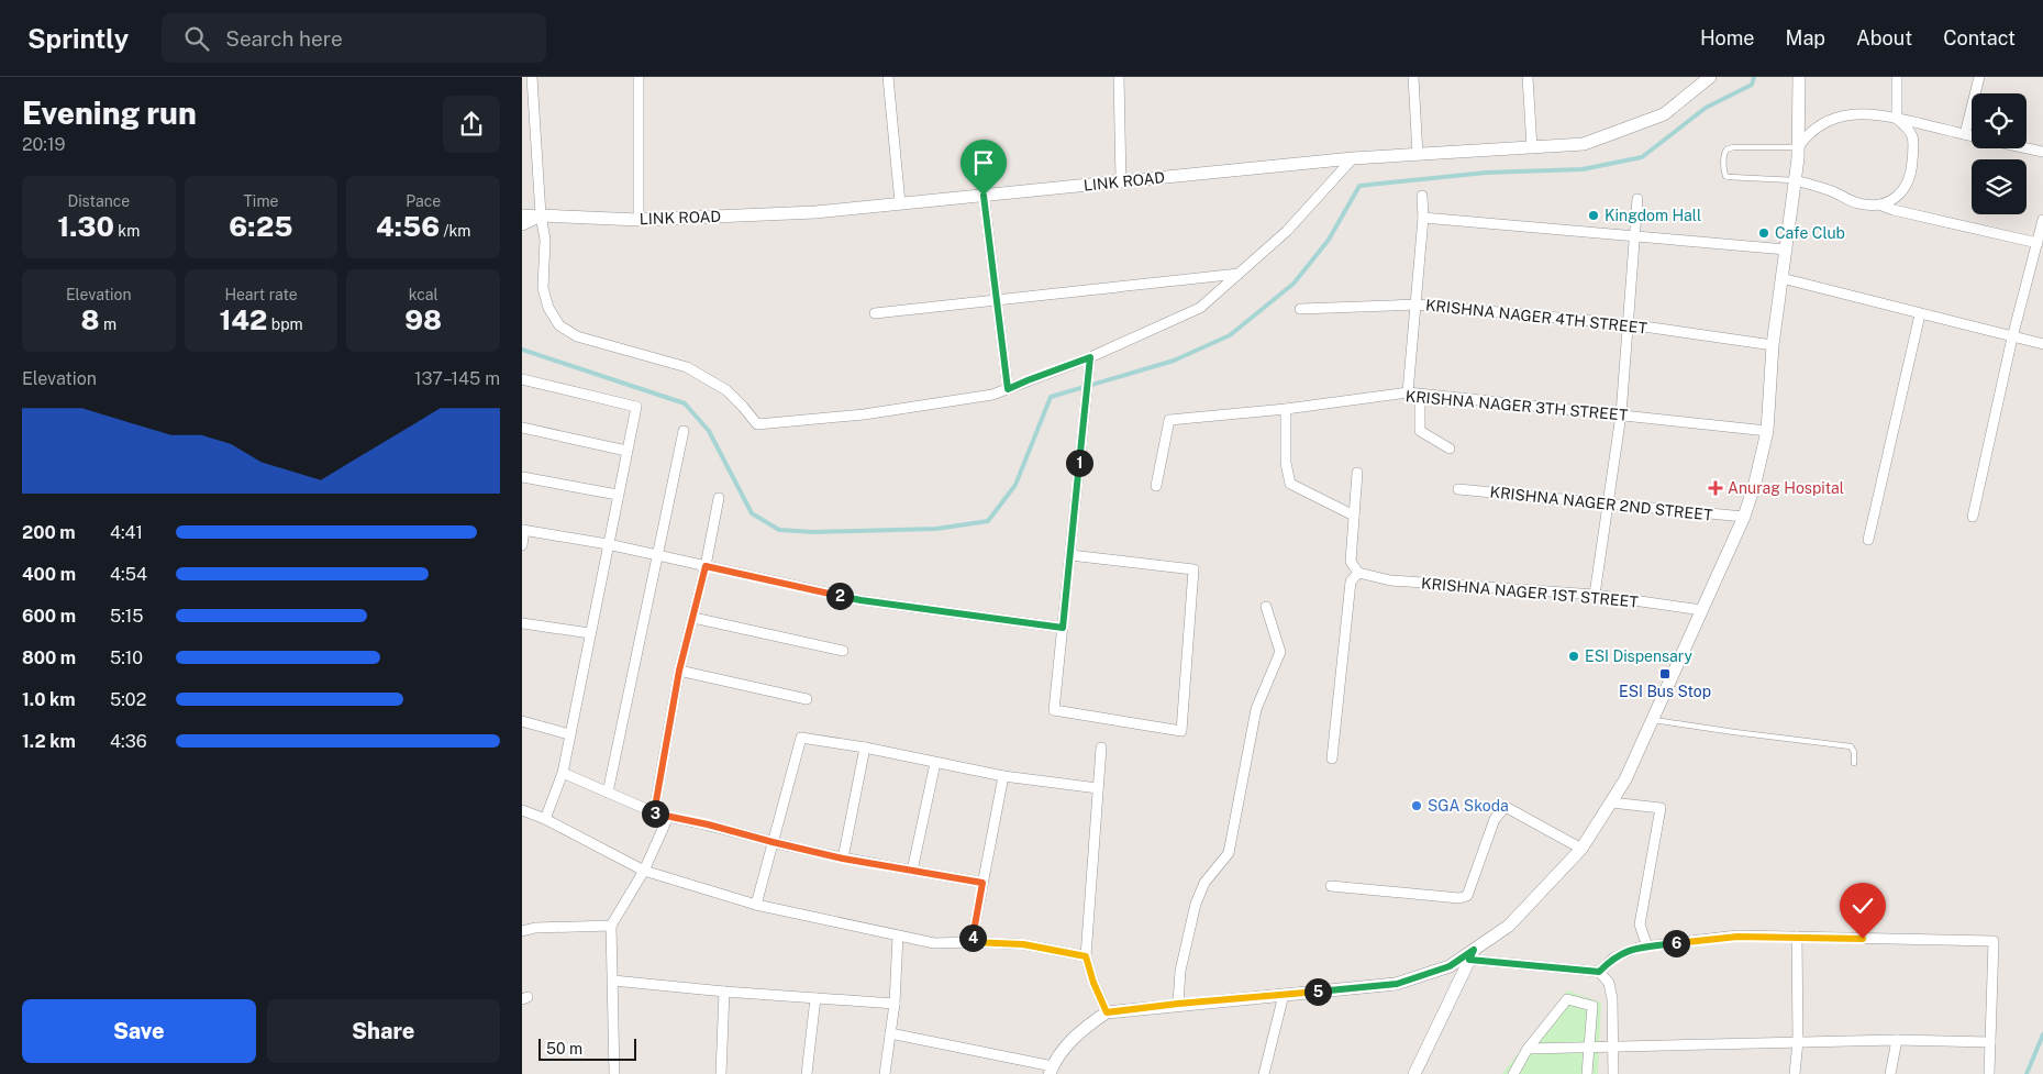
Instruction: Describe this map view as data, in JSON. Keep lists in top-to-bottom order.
{
  "streets": {
    "street": [
      "LINK ROAD",
      "KRISHNA NAGER 4TH STREET",
      "KRISHNA NAGER 3TH STREET",
      "KRISHNA NAGER 2ND STREET",
      "KRISHNA NAGER 1ST STREET"
    ]
  },
  "places": {
    "other": [
      "Kingdom Hall",
      "Cafe Club",
      "ESI Dispensary",
      "SGA Skoda"
    ],
    "health": ["Anurag Hospital"],
    "transit": ["ESI Bus Stop"]
  },
  "scale_bar": "50 m",
  "page": {
    "header": "Sprintly",
    "search": "Search here",
    "nav": [
      "Home",
      "Map",
      "About",
      "Contact"
    ],
    "heading": ["Evening run", "20:19"],
    "stats": [
      ["Distance", "1.30 km"],
      ["Time", "6:25"],
      ["Pace", "4:56 /km"],
      ["Elevation", "8 m"],
      ["Heart rate", "142 bpm"],
      ["kcal", "98"]
    ],
    "chart": ["Elevation", "137–145 m"],
    "pins": [
      "1",
      "2",
      "3",
      "4",
      "6",
      "5"
    ],
    "list": [
      {
        "name": "200 m",
        "note": "4:41"
      },
      {
        "name": "400 m",
        "note": "4:54"
      },
      {
        "name": "600 m",
        "note": "5:15"
      },
      {
        "name": "800 m",
        "note": "5:10"
      },
      {
        "name": "1.0 km",
        "note": "5:02"
      },
      {
        "name": "1.2 km",
        "note": "4:36"
      }
    ],
    "buttons": ["Save", "Share"],
    "scale": "50 m"
  }
}
